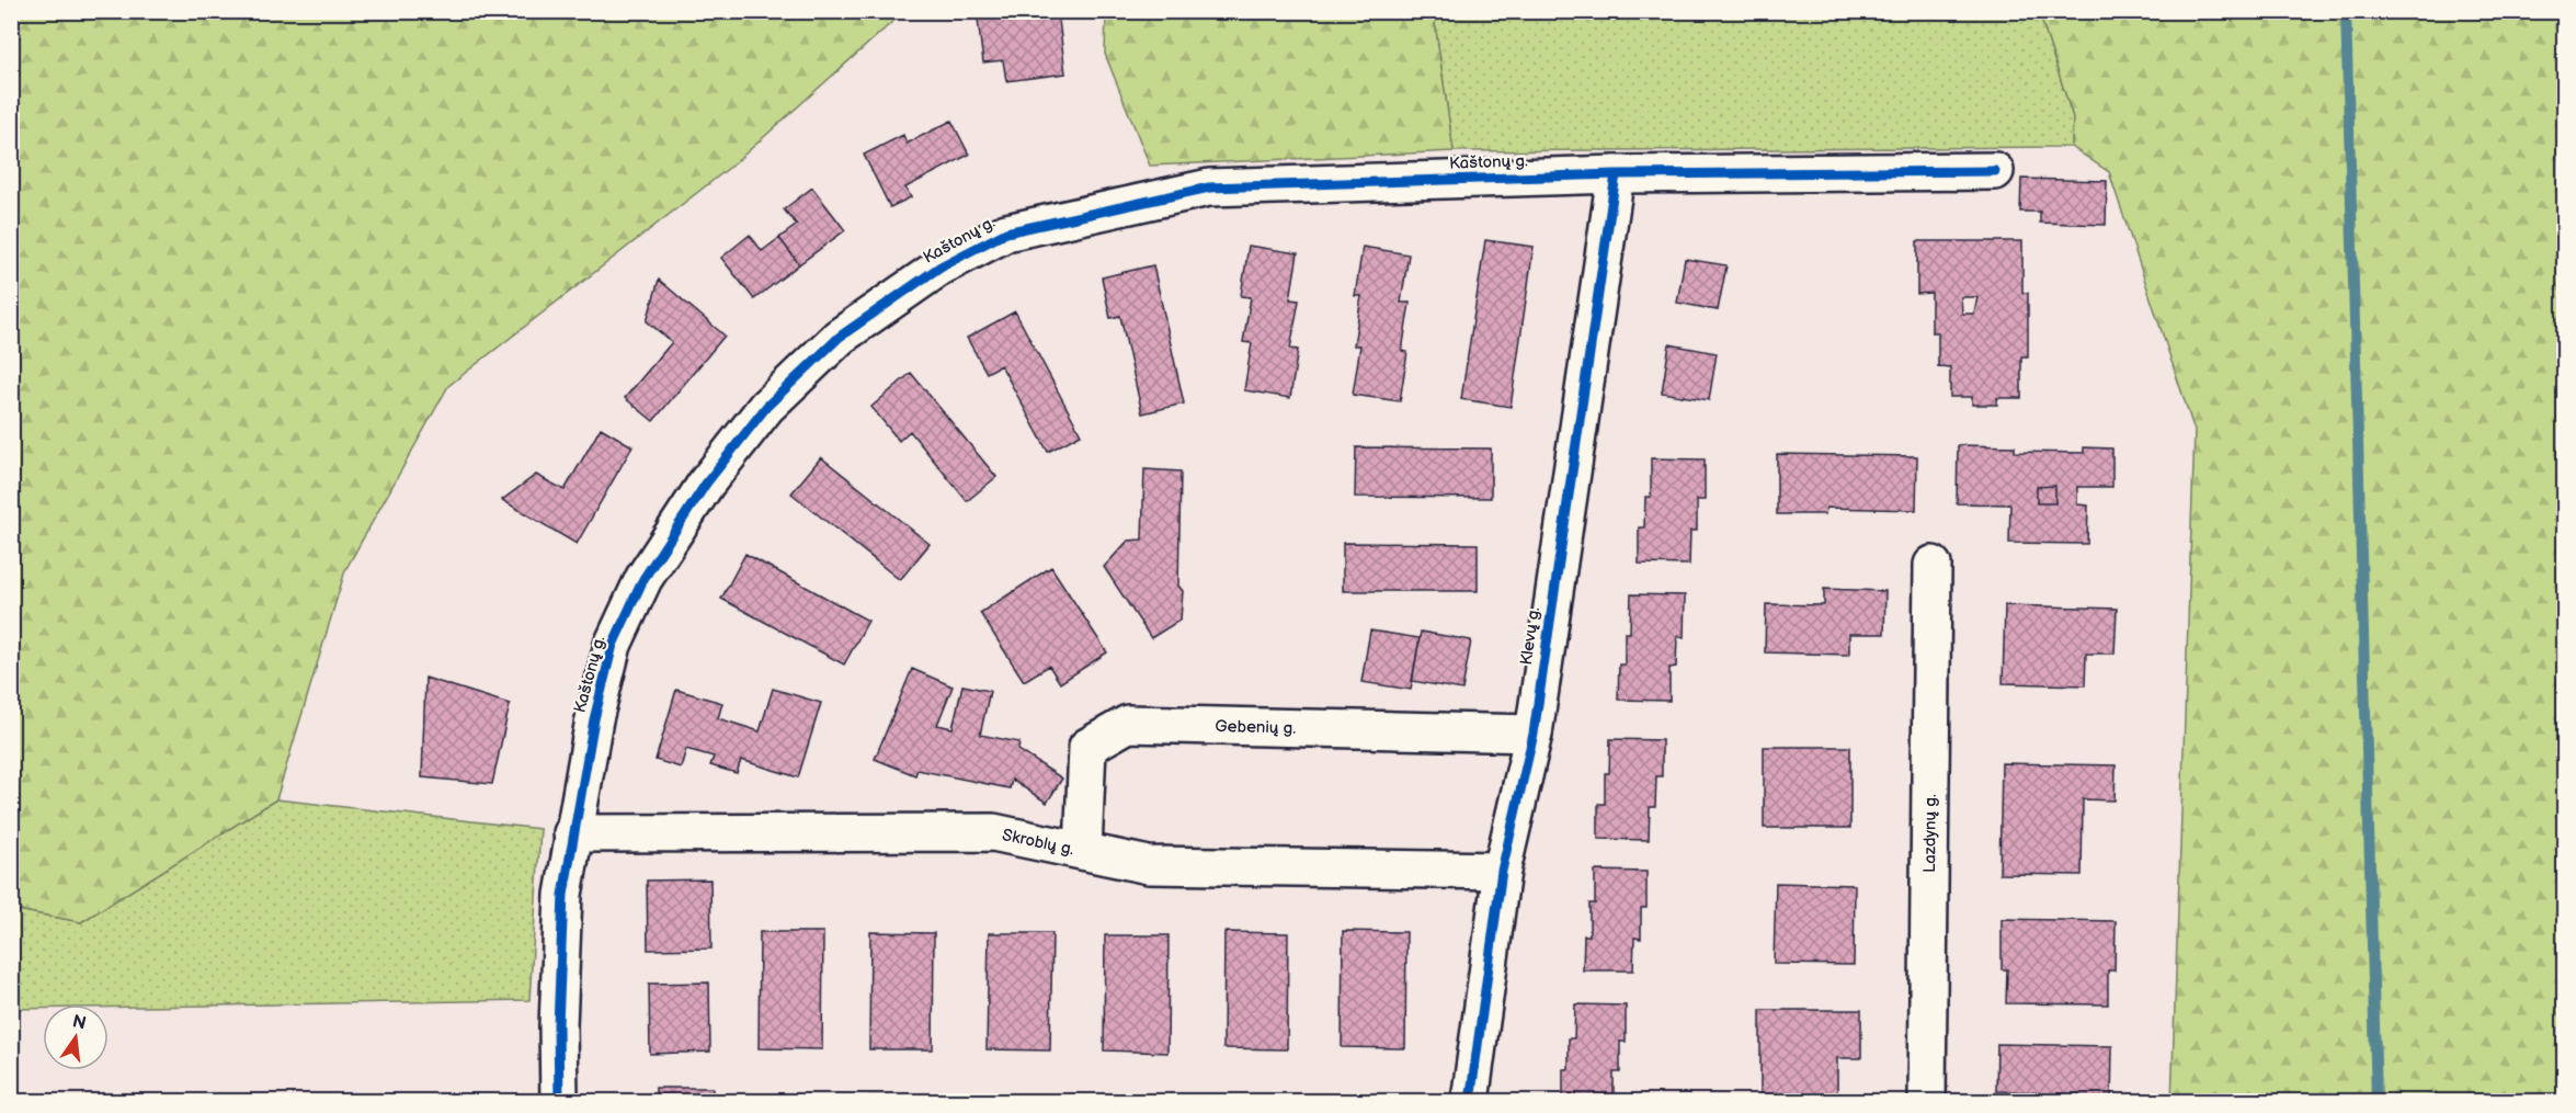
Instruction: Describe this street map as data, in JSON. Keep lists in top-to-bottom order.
{
  "streets": {
    "street": [
      "Kaštonų g.",
      "Klevų g.",
      "Gebenių g.",
      "Lazdynų g.",
      "Skroblų g."
    ]
  },
  "crossings": [
    ["Kaštonų g.", "Klevų g."],
    ["Kaštonų g.", "Skroblų g."],
    ["Klevų g.", "Gebenių g."],
    ["Klevų g.", "Skroblų g."],
    ["Gebenių g.", "Skroblų g."]
  ],
  "north": "top"
}
